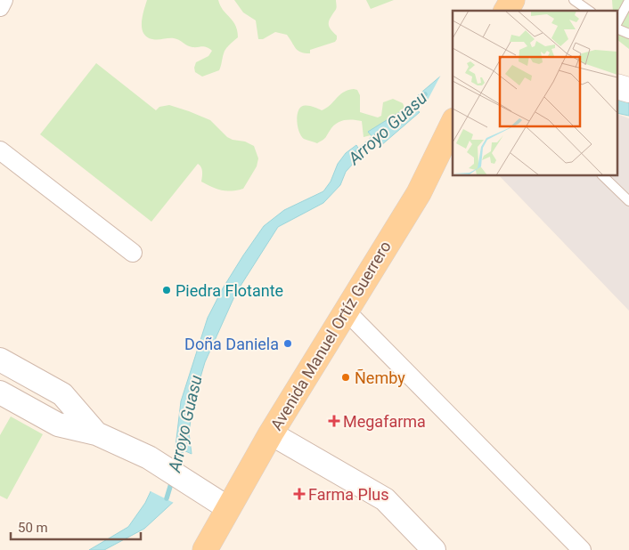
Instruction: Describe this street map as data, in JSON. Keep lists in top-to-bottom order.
{
  "streets": {
    "main road": ["Avenida Manuel Ortíz Guerrero"]
  },
  "water": ["Arroyo Guasu"],
  "places": {
    "other": ["Piedra Flotante", "Doña Daniela", "Ñemby"],
    "health": ["Megafarma", "Farma Plus"]
  },
  "scale_bar": "50 m"
}
